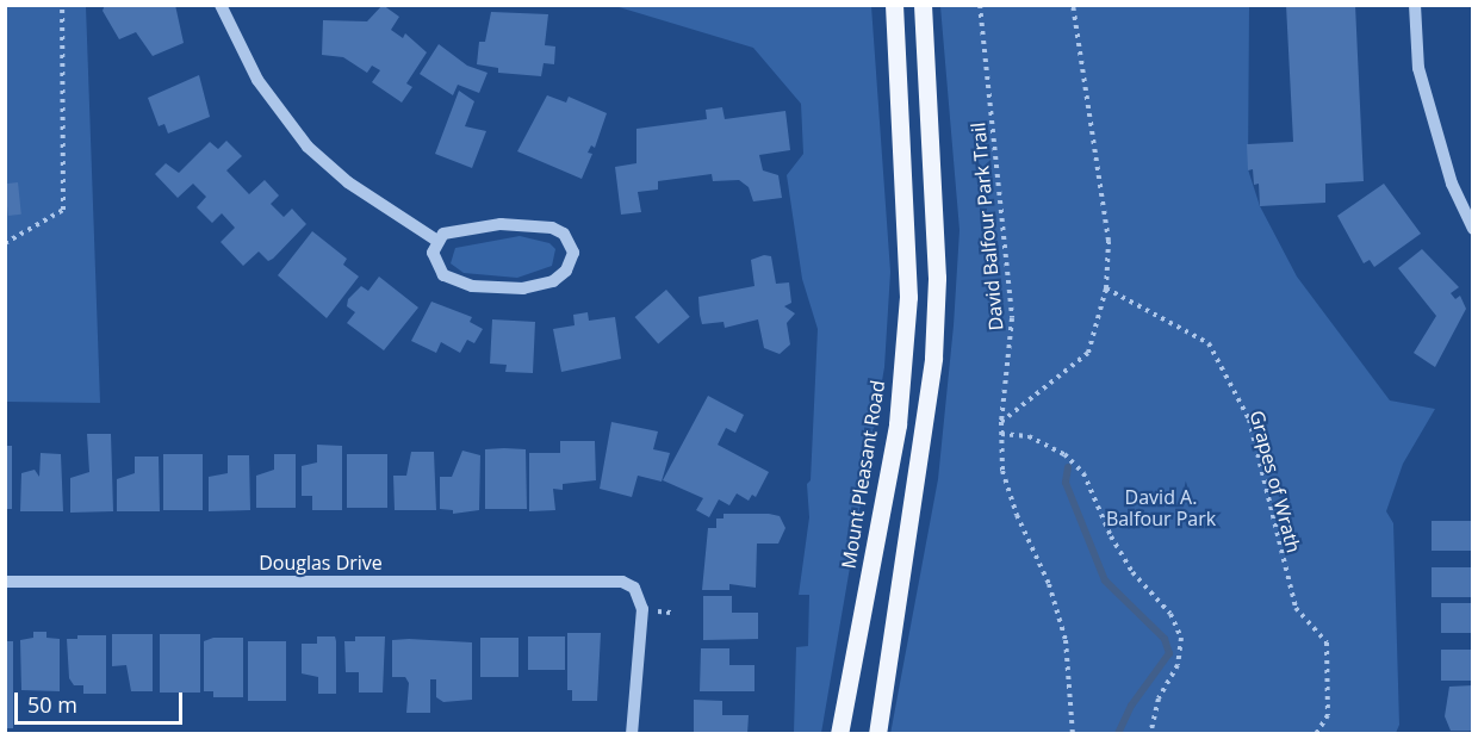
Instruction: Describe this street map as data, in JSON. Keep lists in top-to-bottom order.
{
  "streets": {
    "main road": ["Mount Pleasant Road"],
    "street": ["Douglas Drive"],
    "path": ["David Balfour Park Trail", "Grapes of Wrath"]
  },
  "parks": ["David A. Balfour Park"],
  "scale_bar": "50 m"
}
